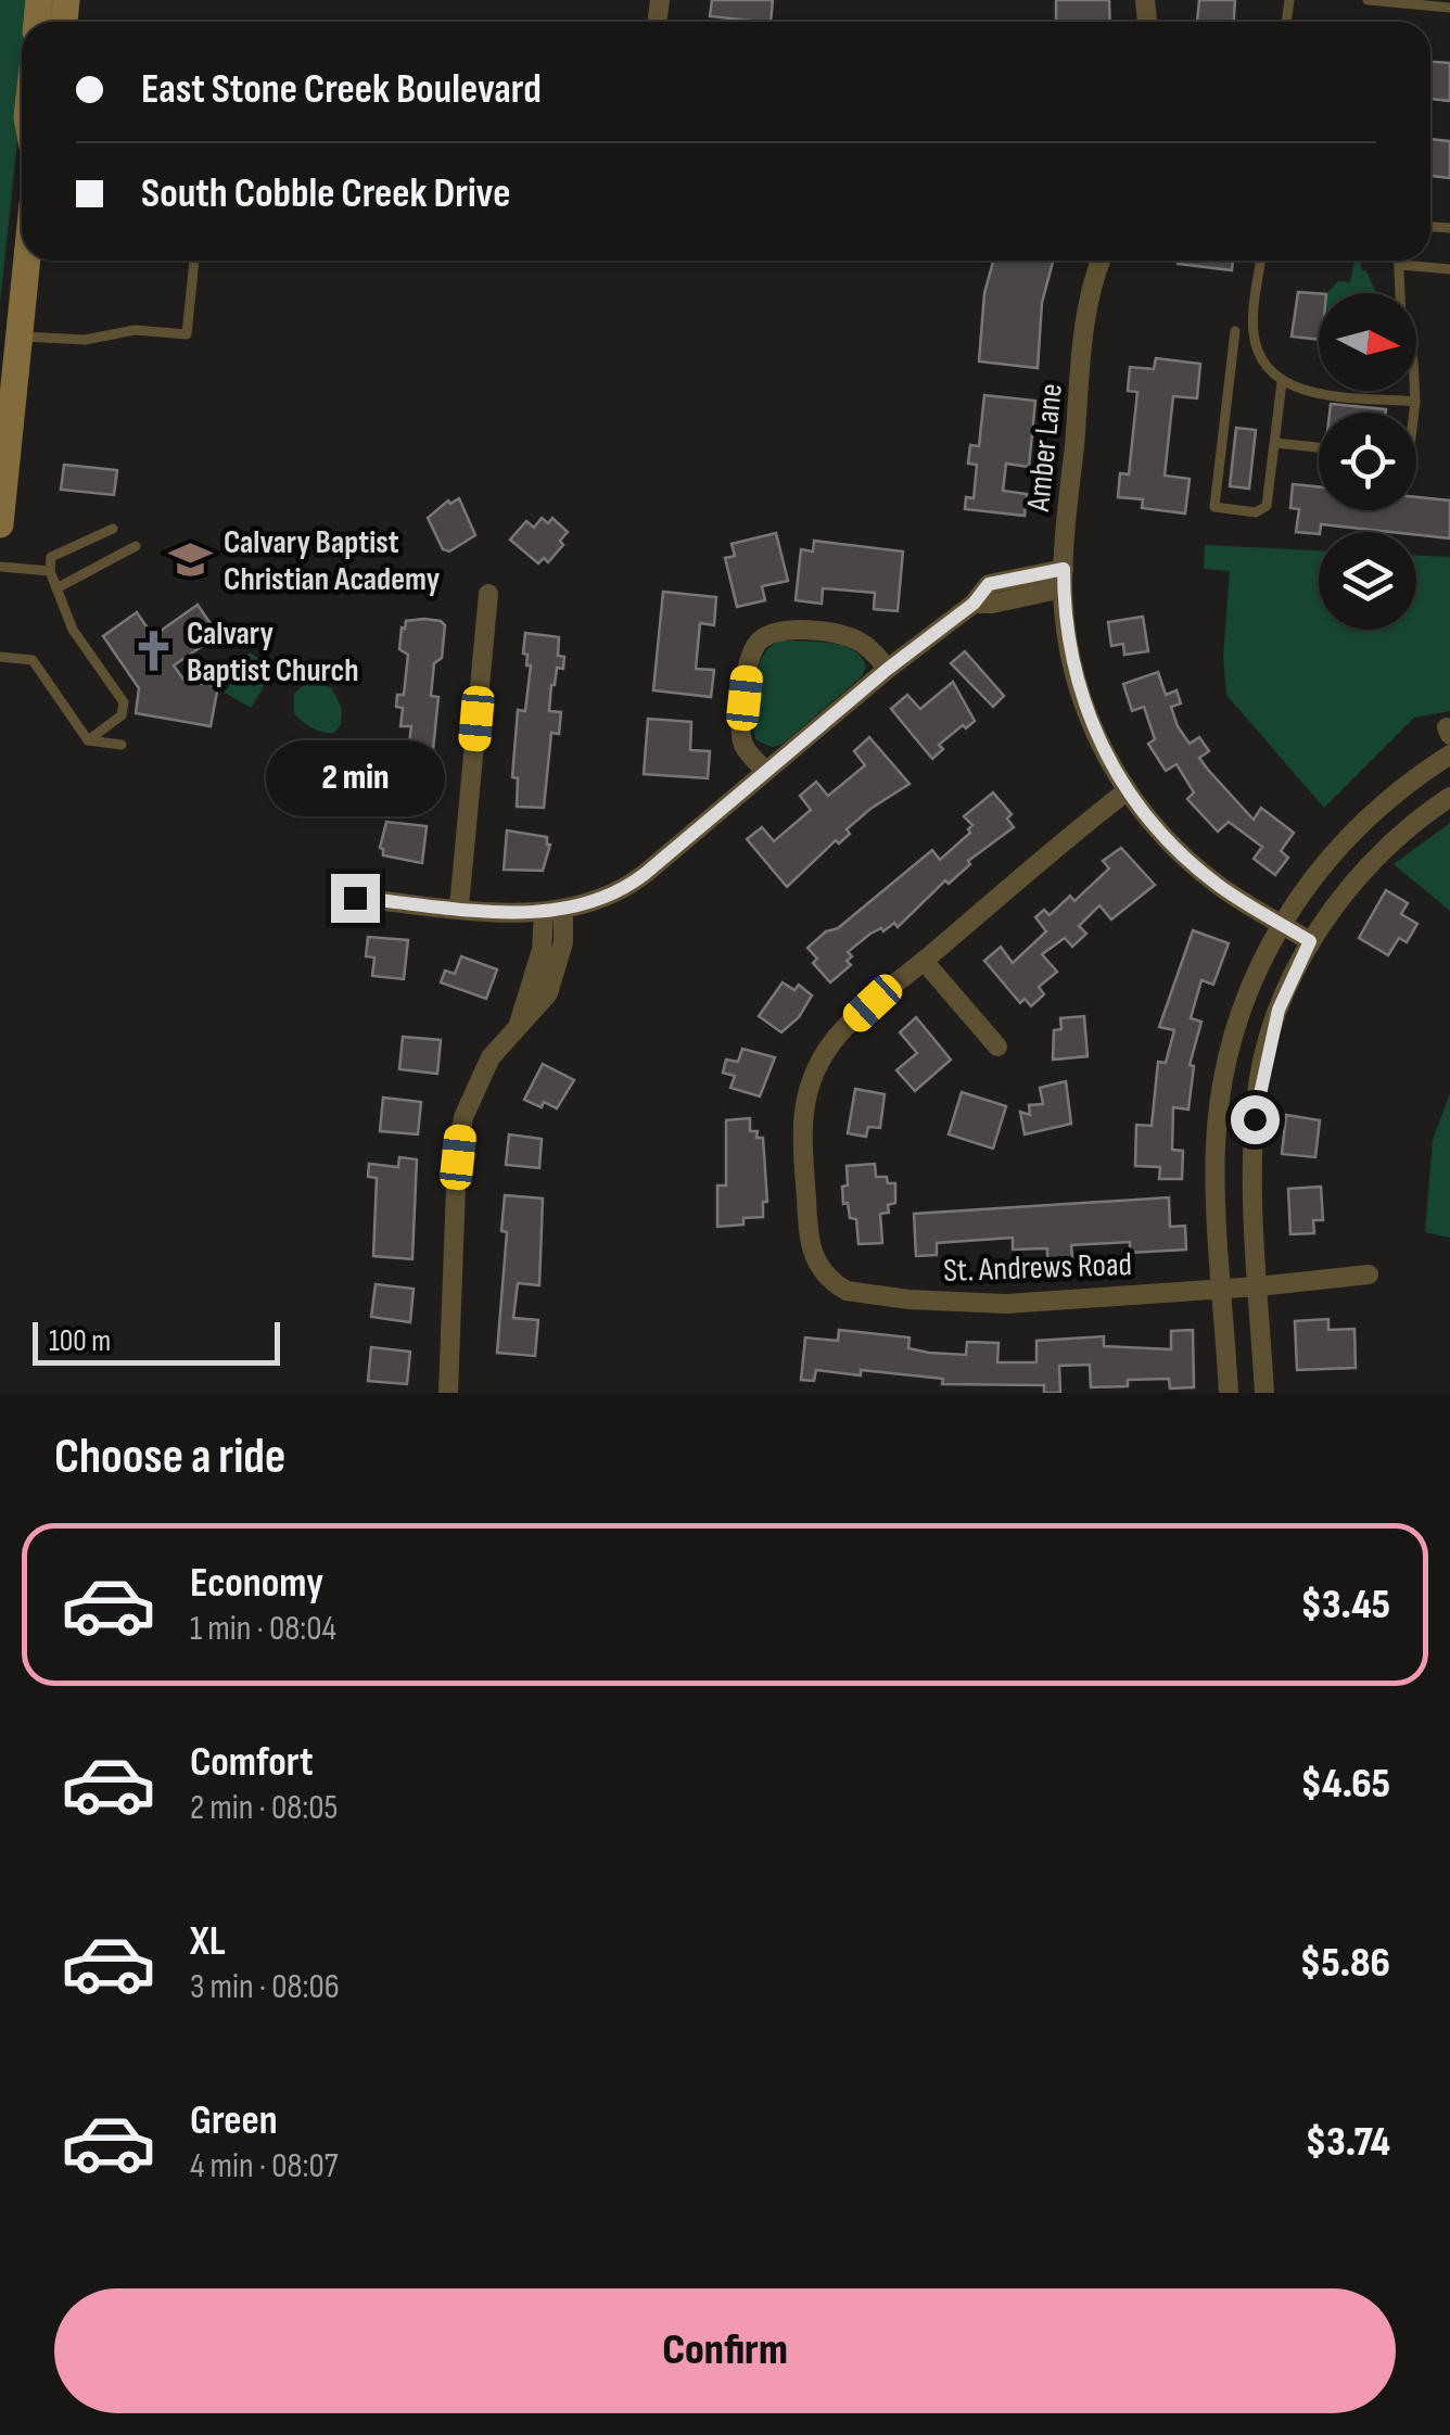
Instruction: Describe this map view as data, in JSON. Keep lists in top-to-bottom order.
{
  "streets": {
    "street": ["Amber Lane", "St. Andrews Road"]
  },
  "crossings": [
    ["Amber Lane", "St. Andrews Road"]
  ],
  "places": {
    "school or university": ["Calvary Baptist Christian Academy"],
    "church": ["Calvary Baptist Church"]
  },
  "scale_bar": "100 m",
  "north": "right",
  "page": {
    "banner": ["East Stone Creek Boulevard", "South Cobble Creek Drive"],
    "bubble": "2 min",
    "scale": "100 m",
    "heading": "Choose a ride",
    "list": [
      {
        "name": "Economy",
        "note": "1 min · 08:04",
        "value": "$3.45"
      },
      {
        "name": "Comfort",
        "note": "2 min · 08:05",
        "value": "$4.65"
      },
      {
        "name": "XL",
        "note": "3 min · 08:06",
        "value": "$5.86"
      },
      {
        "name": "Green",
        "note": "4 min · 08:07",
        "value": "$3.74"
      }
    ],
    "buttons": "Confirm"
  }
}
